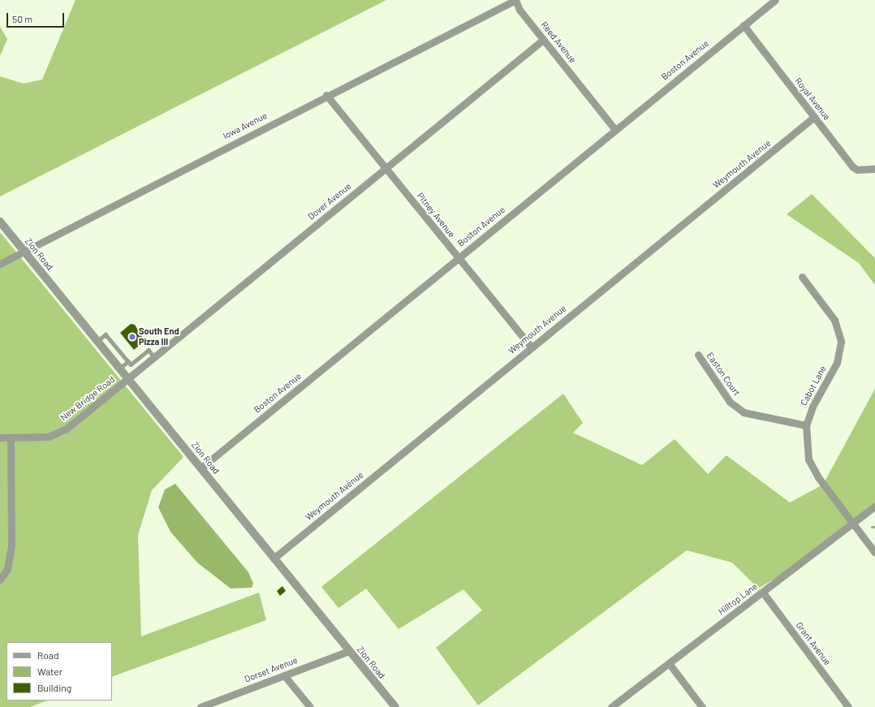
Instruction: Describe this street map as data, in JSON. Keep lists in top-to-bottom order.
{
  "streets": {
    "street": [
      "Reed Avenue",
      "Boston Avenue",
      "Royal Avenue",
      "Iowa Avenue",
      "Weymouth Avenue",
      "Dover Avenue",
      "Pitney Avenue",
      "Zion Road",
      "Easton Court",
      "Cabot Lane",
      "New Bridge Road",
      "Hilltop Lane",
      "Grant Avenue",
      "Dorset Avenue"
    ]
  },
  "crossings": [
    ["Reed Avenue", "Boston Avenue"],
    ["Reed Avenue", "Iowa Avenue"],
    ["Reed Avenue", "Dover Avenue"],
    ["Boston Avenue", "Royal Avenue"],
    ["Boston Avenue", "Pitney Avenue"],
    ["Boston Avenue", "Zion Road"],
    ["Royal Avenue", "Weymouth Avenue"],
    ["Iowa Avenue", "Pitney Avenue"],
    ["Iowa Avenue", "Zion Road"],
    ["Weymouth Avenue", "Pitney Avenue"],
    ["Weymouth Avenue", "Zion Road"],
    ["Dover Avenue", "Pitney Avenue"],
    ["Dover Avenue", "Zion Road"],
    ["Dover Avenue", "New Bridge Road"],
    ["Zion Road", "New Bridge Road"],
    ["Zion Road", "Dorset Avenue"],
    ["Easton Court", "Cabot Lane"],
    ["Cabot Lane", "Hilltop Lane"],
    ["Hilltop Lane", "Grant Avenue"]
  ],
  "places": ["South End Pizza III"],
  "legend": ["Road", "Water", "Building"],
  "scale_bar": "50 m"
}
